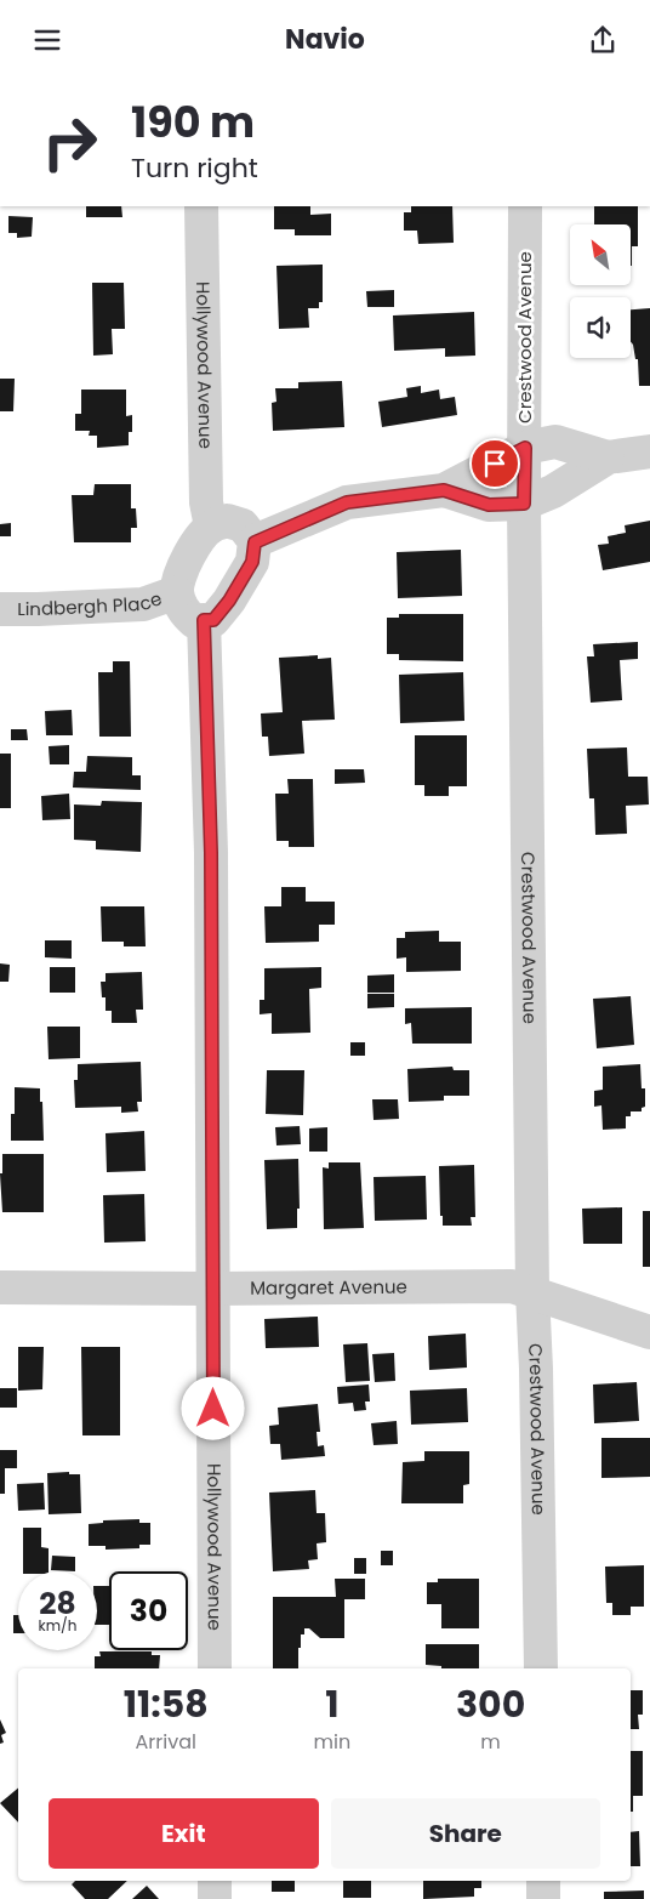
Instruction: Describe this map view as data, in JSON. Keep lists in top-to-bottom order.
{
  "streets": {
    "street": [
      "Crestwood Avenue",
      "Hollywood Avenue",
      "Lindbergh Place",
      "Margaret Avenue"
    ]
  },
  "crossings": [
    ["Crestwood Avenue", "Margaret Avenue"],
    ["Hollywood Avenue", "Margaret Avenue"]
  ],
  "north": "top left",
  "page": {
    "header": "Navio",
    "turn": ["190 m", "Turn right"],
    "speed": "28 km/h",
    "limit": "30",
    "eta": [
      "11:58",
      "Arrival",
      "1",
      "min",
      "300",
      "m"
    ],
    "buttons": ["Exit", "Share"]
  }
}
